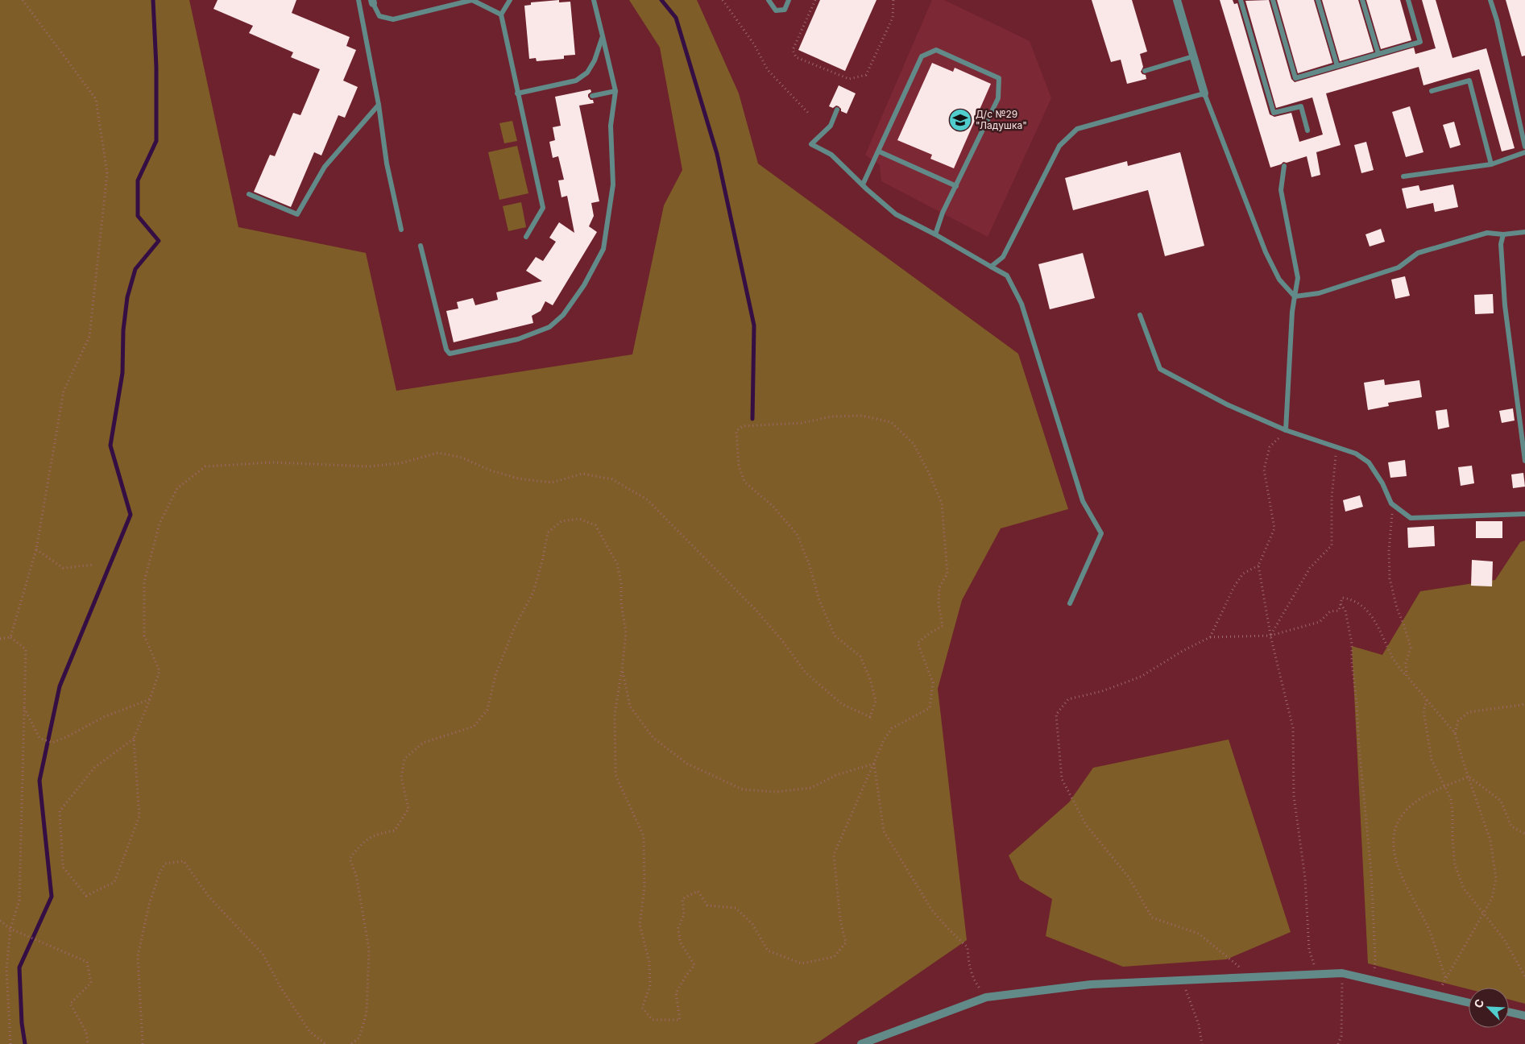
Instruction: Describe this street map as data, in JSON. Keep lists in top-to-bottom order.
{
  "places": {
    "school or university": ["Д/с №29 \"Ладушка\""]
  },
  "north": "top left"
}
